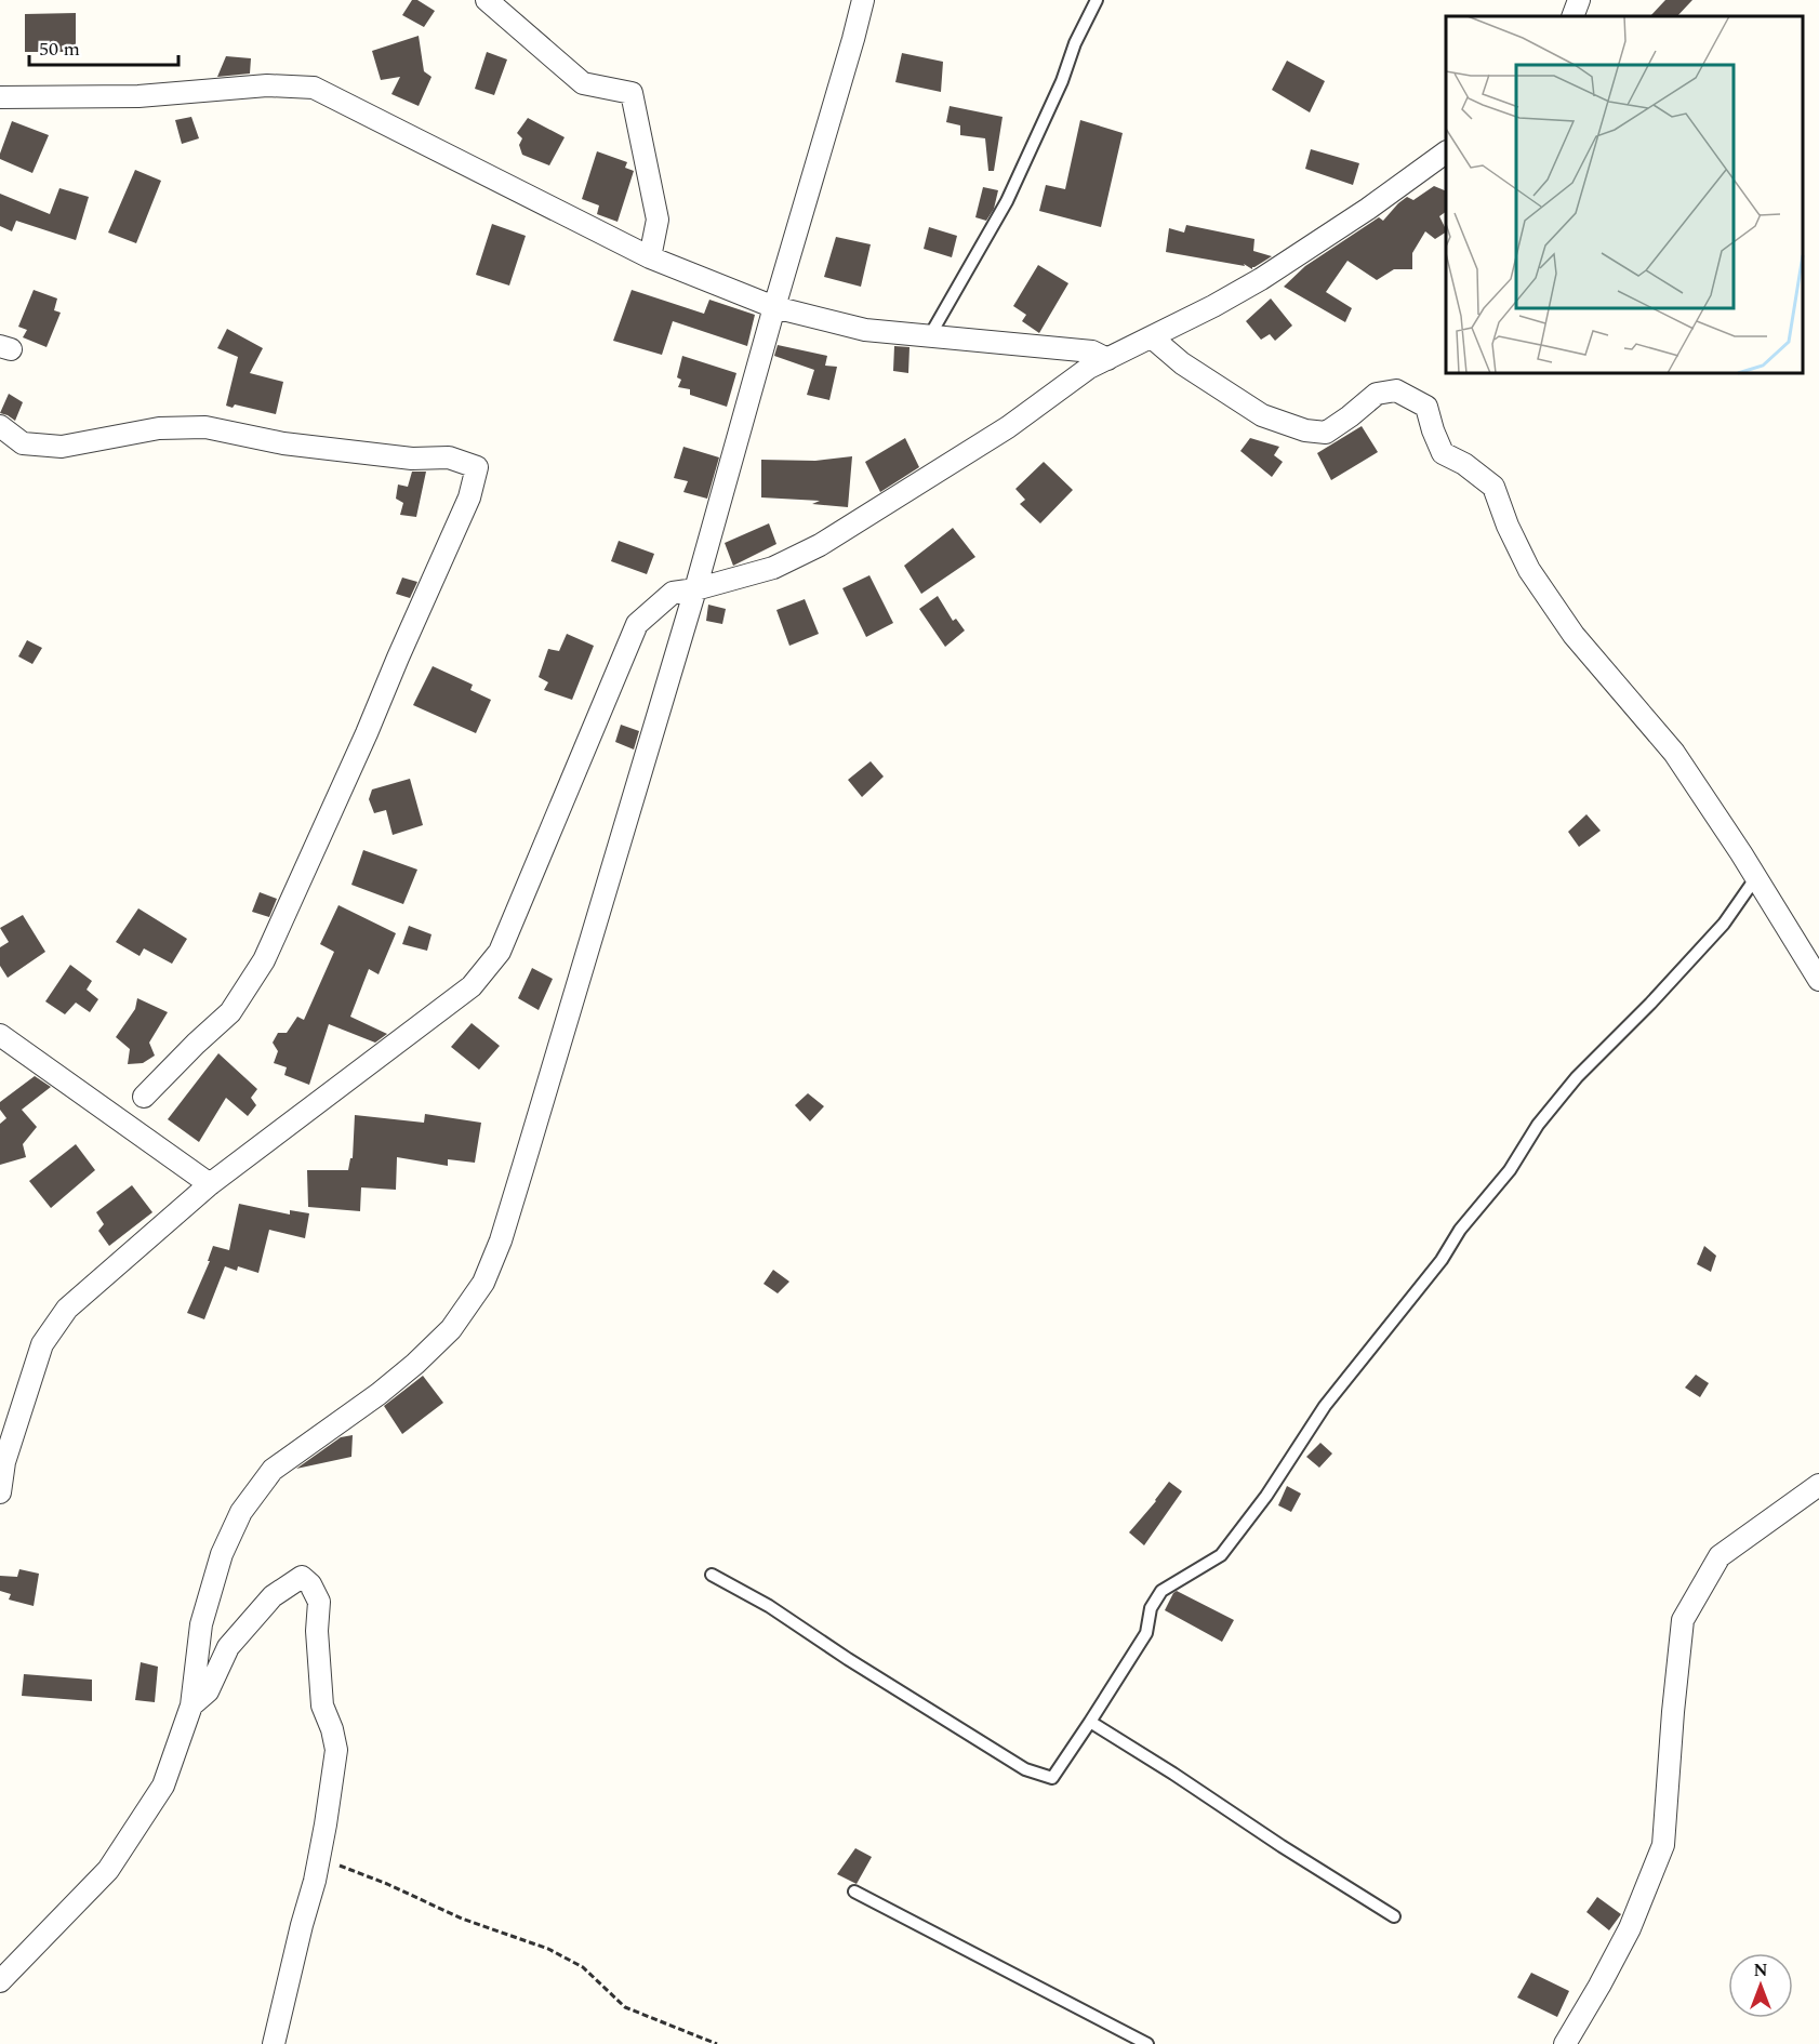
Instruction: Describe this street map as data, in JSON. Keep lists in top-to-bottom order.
{
  "scale_bar": "50 m",
  "north": "top"
}
